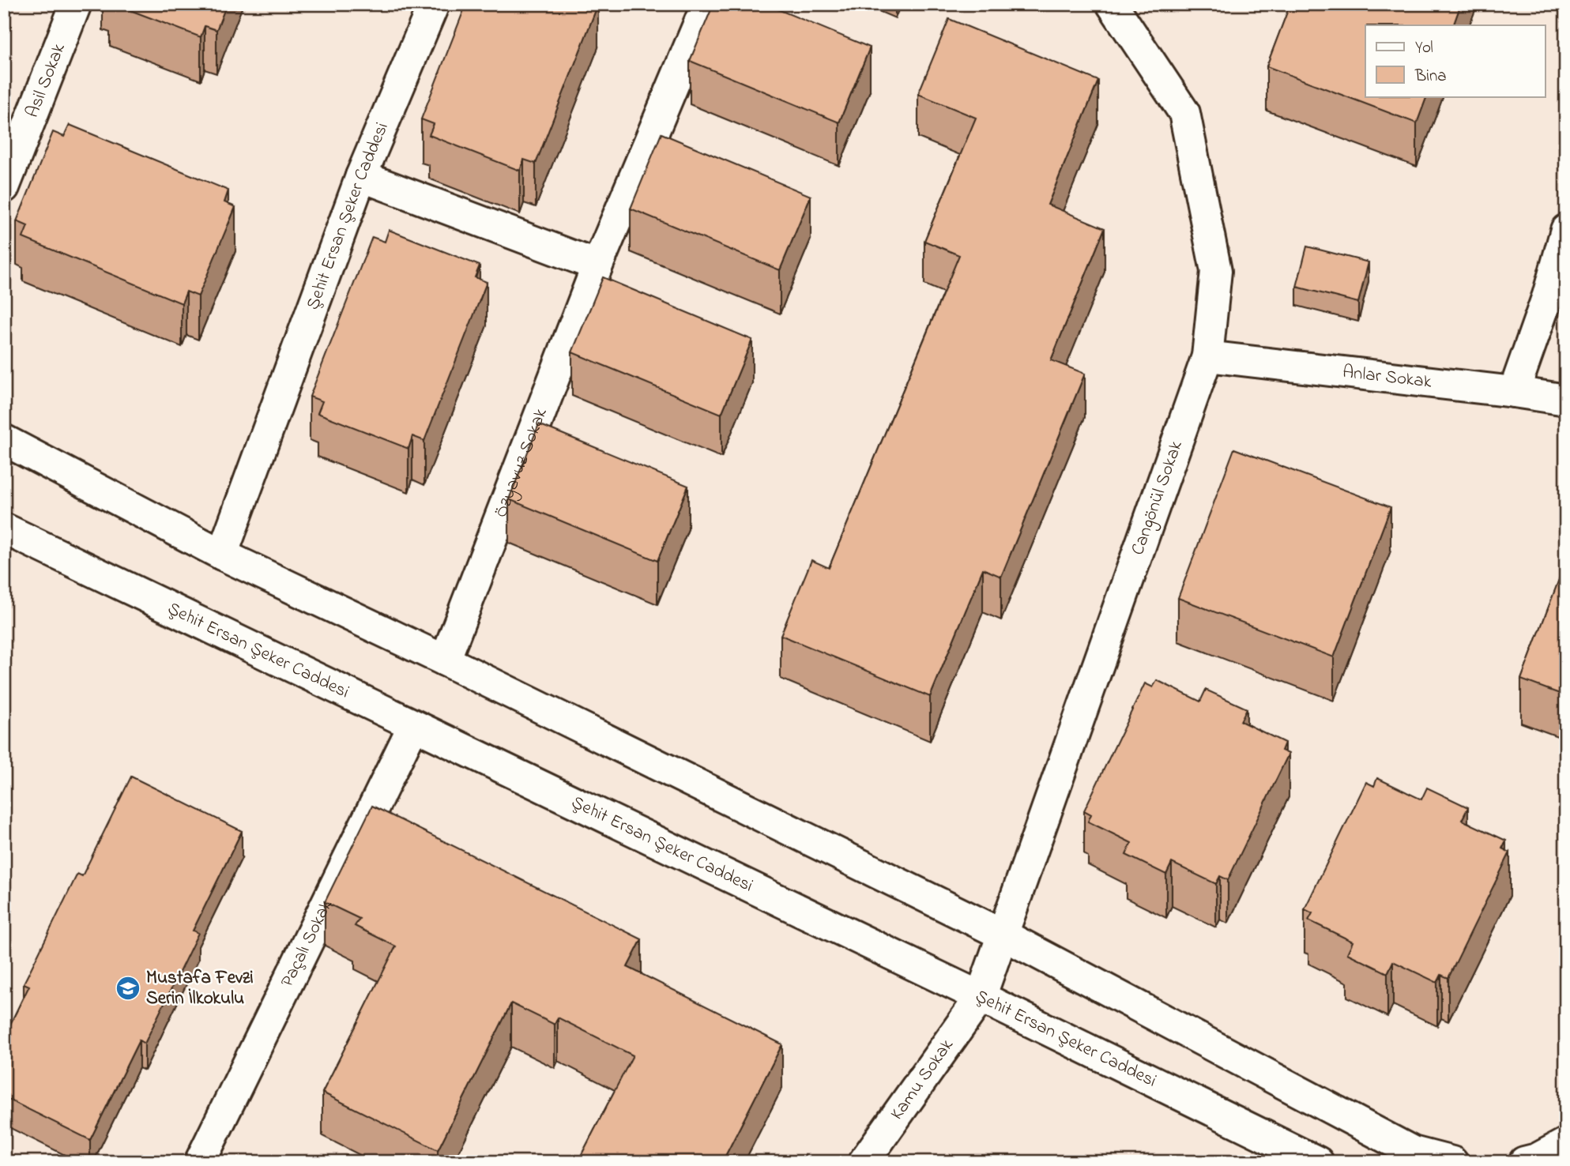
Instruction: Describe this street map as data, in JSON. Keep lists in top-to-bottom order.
{
  "streets": {
    "street": [
      "Asil Sokak",
      "Şehit Ersan Şeker Caddesi",
      "Anlar Sokak",
      "Özyavuz Sokak",
      "Cangönül Sokak",
      "Paçalı Sokak",
      "Kamu Sokak"
    ]
  },
  "crossings": [
    ["Şehit Ersan Şeker Caddesi", "Cangönül Sokak"],
    ["Şehit Ersan Şeker Caddesi", "Paçalı Sokak"],
    ["Şehit Ersan Şeker Caddesi", "Kamu Sokak"],
    ["Anlar Sokak", "Cangönül Sokak"],
    ["Cangönül Sokak", "Kamu Sokak"]
  ],
  "places": {
    "school or university": ["Mustafa Fevzi Serin İlkokulu"]
  },
  "legend": ["Yol", "Bina"]
}
